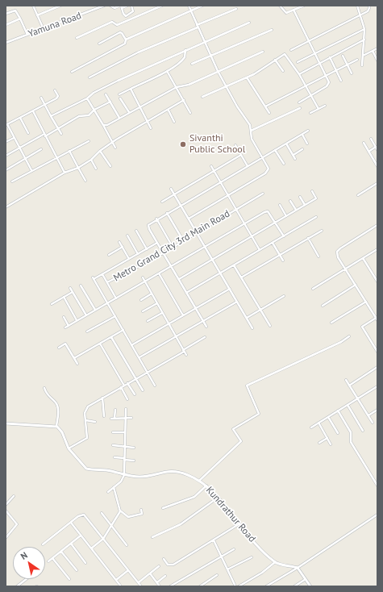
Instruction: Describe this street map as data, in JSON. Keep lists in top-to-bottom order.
{
  "streets": {
    "street": ["Yamuna Road", "Metro Grand City 3rd Main Road", "Kundrathur Road"]
  },
  "places": ["Sivanthi Public School"],
  "north": "top left"
}
